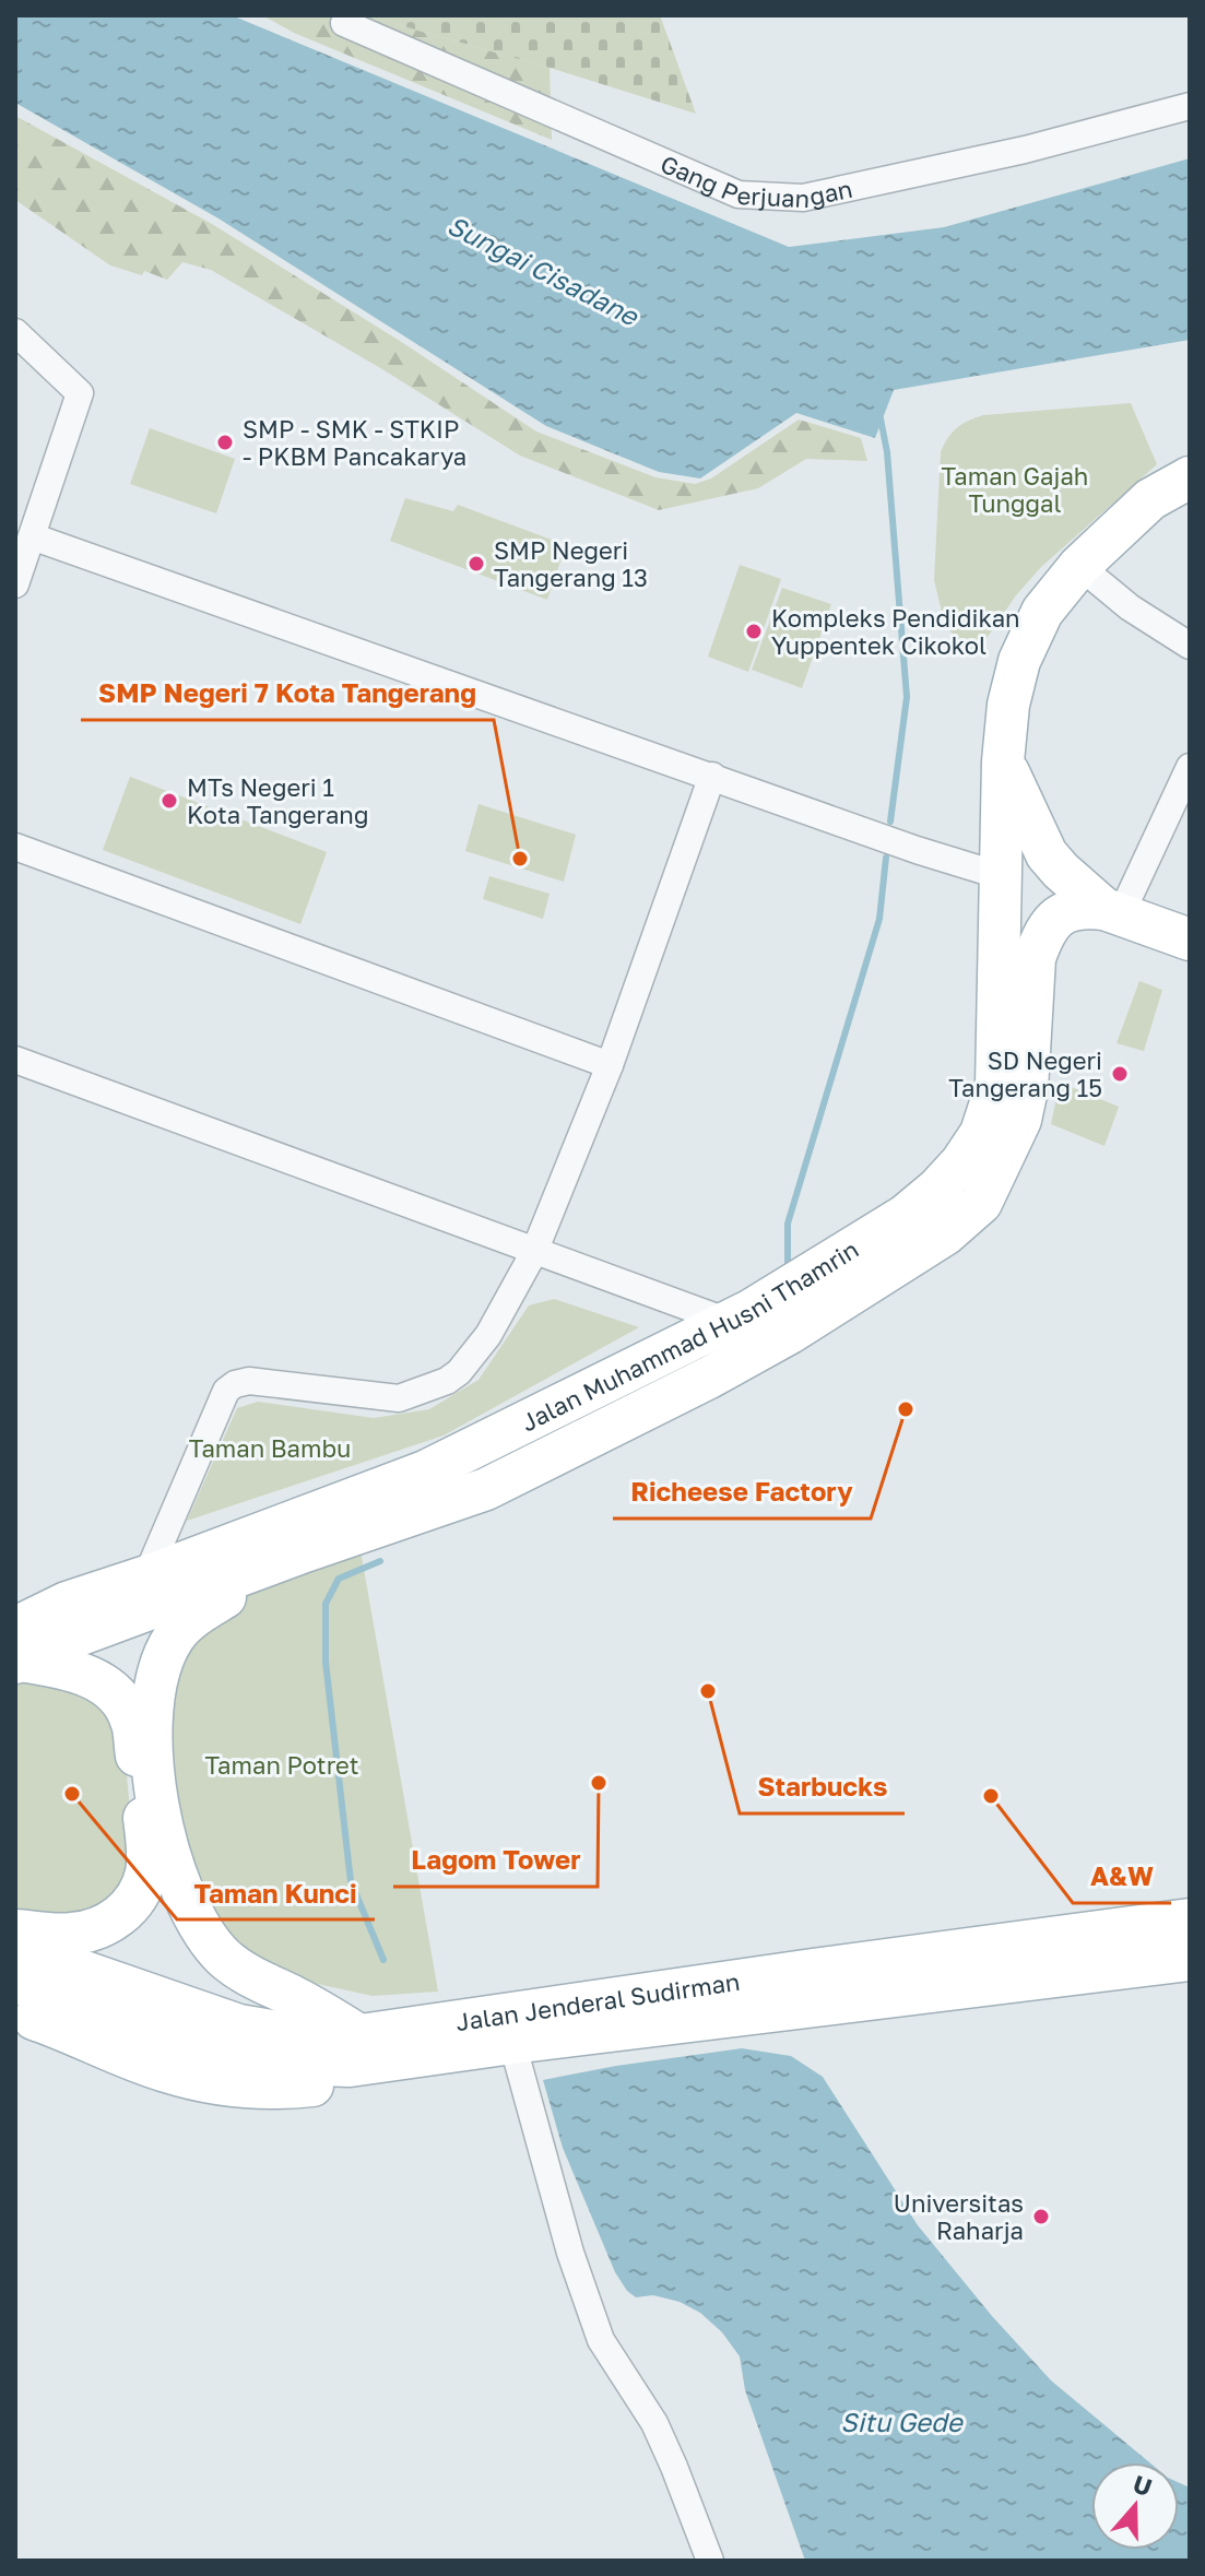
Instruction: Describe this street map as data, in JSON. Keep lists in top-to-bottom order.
{
  "streets": {
    "main road": ["Jalan Muhammad Husni Thamrin", "Jalan Jenderal Sudirman"],
    "street": ["Gang Perjuangan"]
  },
  "water": ["Sungai Cisadane", "Situ Gede"],
  "parks": ["Taman Gajah Tunggal", "Taman Bambu", "Taman Potret"],
  "places": [
    "SMP - SMK - STKIP - PKBM Pancakarya",
    "SMP Negeri Tangerang 13",
    "Kompleks Pendidikan Yuppentek Cikokol",
    "MTs Negeri 1 Kota Tangerang",
    "SMP Negeri 7 Kota Tangerang",
    "SD Negeri Tangerang 15",
    "Richeese Factory",
    "Starbucks",
    "Lagom Tower",
    "Taman Kunci",
    "A&W",
    "Universitas Raharja"
  ],
  "north": "top"
}
